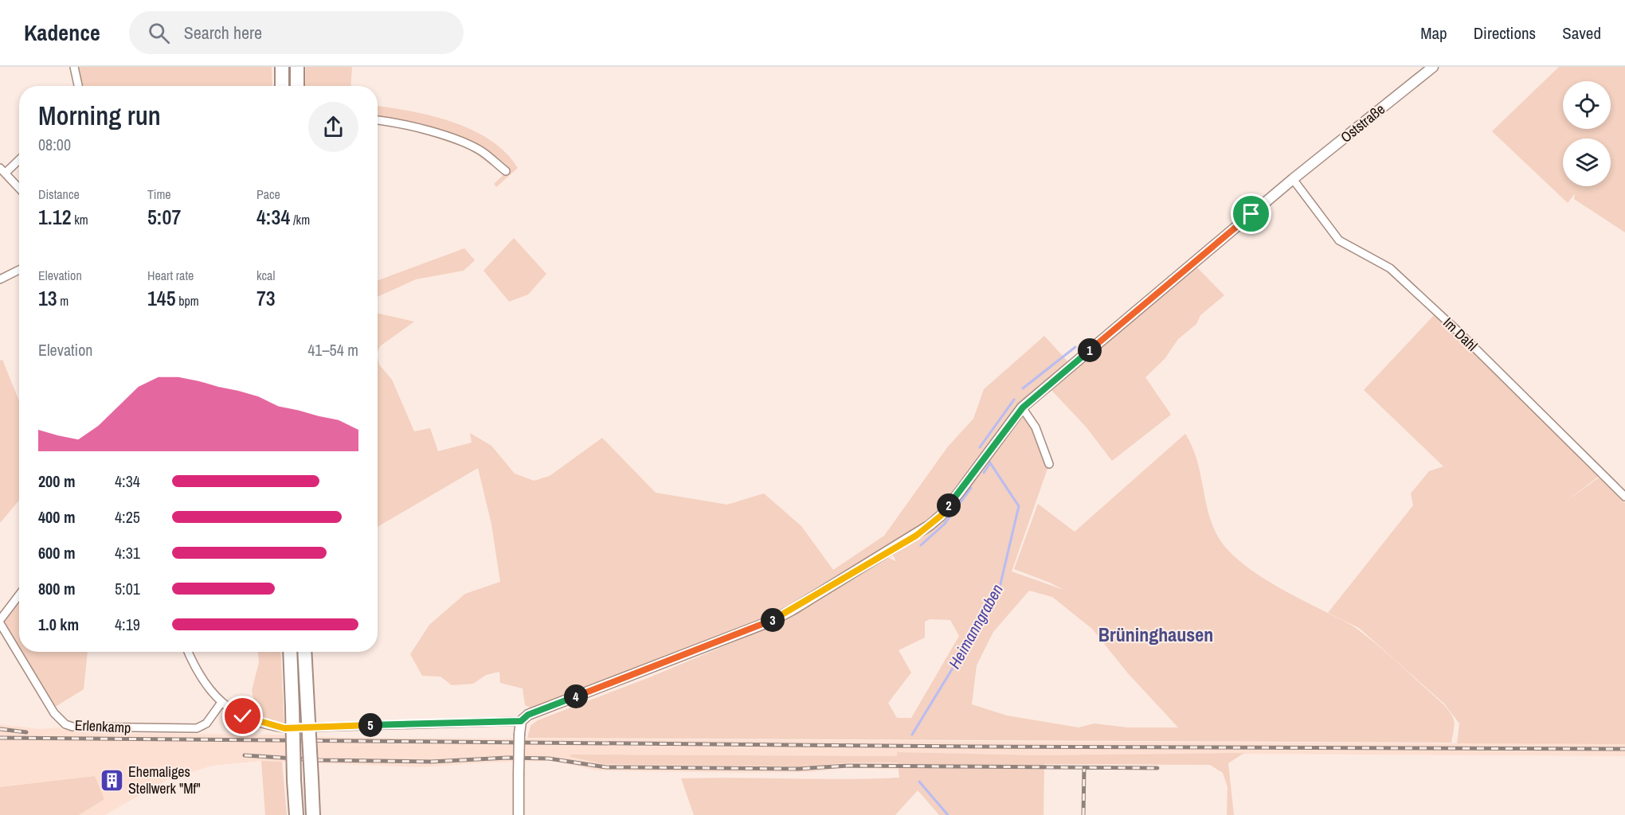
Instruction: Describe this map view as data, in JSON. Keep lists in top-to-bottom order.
{
  "streets": {
    "main road": ["Oststraße"],
    "street": ["Im Dahl", "Erlenkamp"]
  },
  "crossings": [
    ["Oststraße", "Im Dahl"]
  ],
  "districts": ["Brüninghausen"],
  "water": ["Heimanngraben"],
  "places": {
    "building": ["Ehemaliges Stellwerk \"Mf\""]
  },
  "page": {
    "header": "Kadence",
    "search": "Search here",
    "nav": ["Map", "Directions", "Saved"],
    "heading": ["Morning run", "08:00"],
    "stats": [
      ["Distance", "1.12 km"],
      ["Time", "5:07"],
      ["Pace", "4:34 /km"],
      ["Elevation", "13 m"],
      ["Heart rate", "145 bpm"],
      ["kcal", "73"]
    ],
    "chart": ["Elevation", "41–54 m"],
    "pins": [
      "1",
      "2",
      "3",
      "4",
      "5"
    ],
    "list": [
      {
        "name": "200 m",
        "note": "4:34"
      },
      {
        "name": "400 m",
        "note": "4:25"
      },
      {
        "name": "600 m",
        "note": "4:31"
      },
      {
        "name": "800 m",
        "note": "5:01"
      },
      {
        "name": "1.0 km",
        "note": "4:19"
      }
    ]
  }
}
